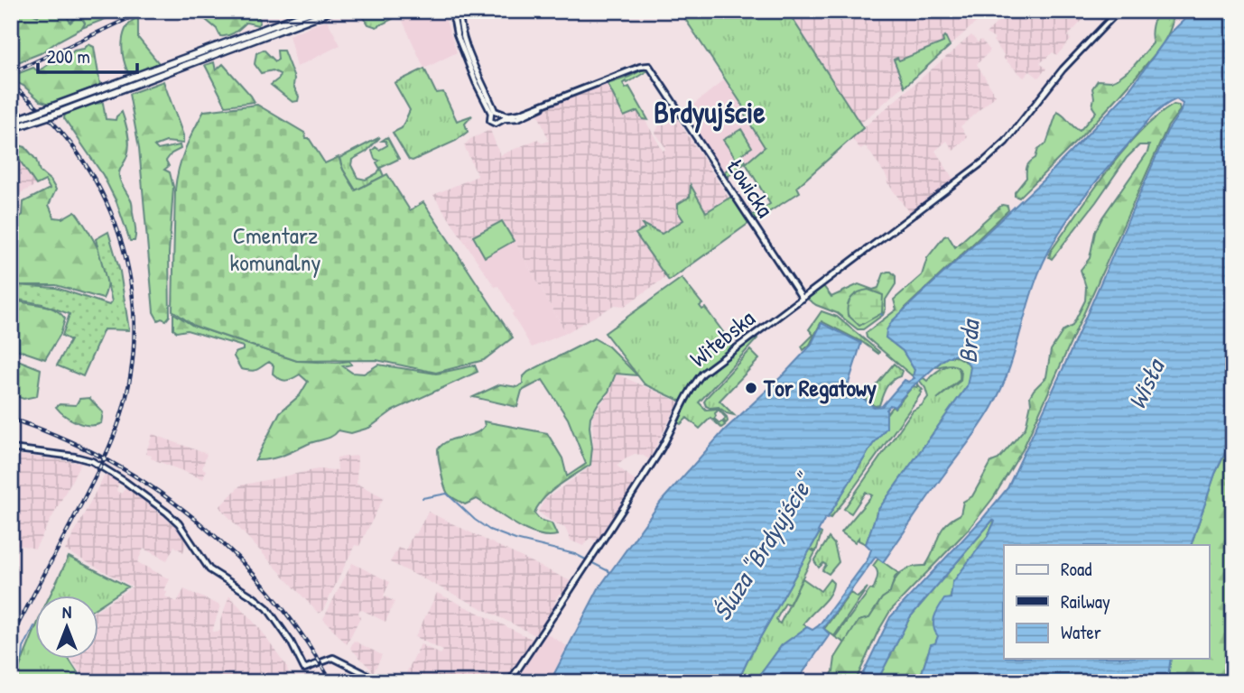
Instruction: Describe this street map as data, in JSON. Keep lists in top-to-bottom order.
{
  "streets": {
    "street": ["Łowicka", "Witebska"]
  },
  "crossings": [
    ["Łowicka", "Witebska"]
  ],
  "districts": ["Brdyujście"],
  "water": ["Brda", "Wisła", "Śluza \"Brdyujście\""],
  "parks": ["Cmentarz komunalny"],
  "places": ["Tor Regatowy"],
  "legend": ["Road", "Railway", "Water"],
  "scale_bar": "200 m",
  "north": "top"
}
